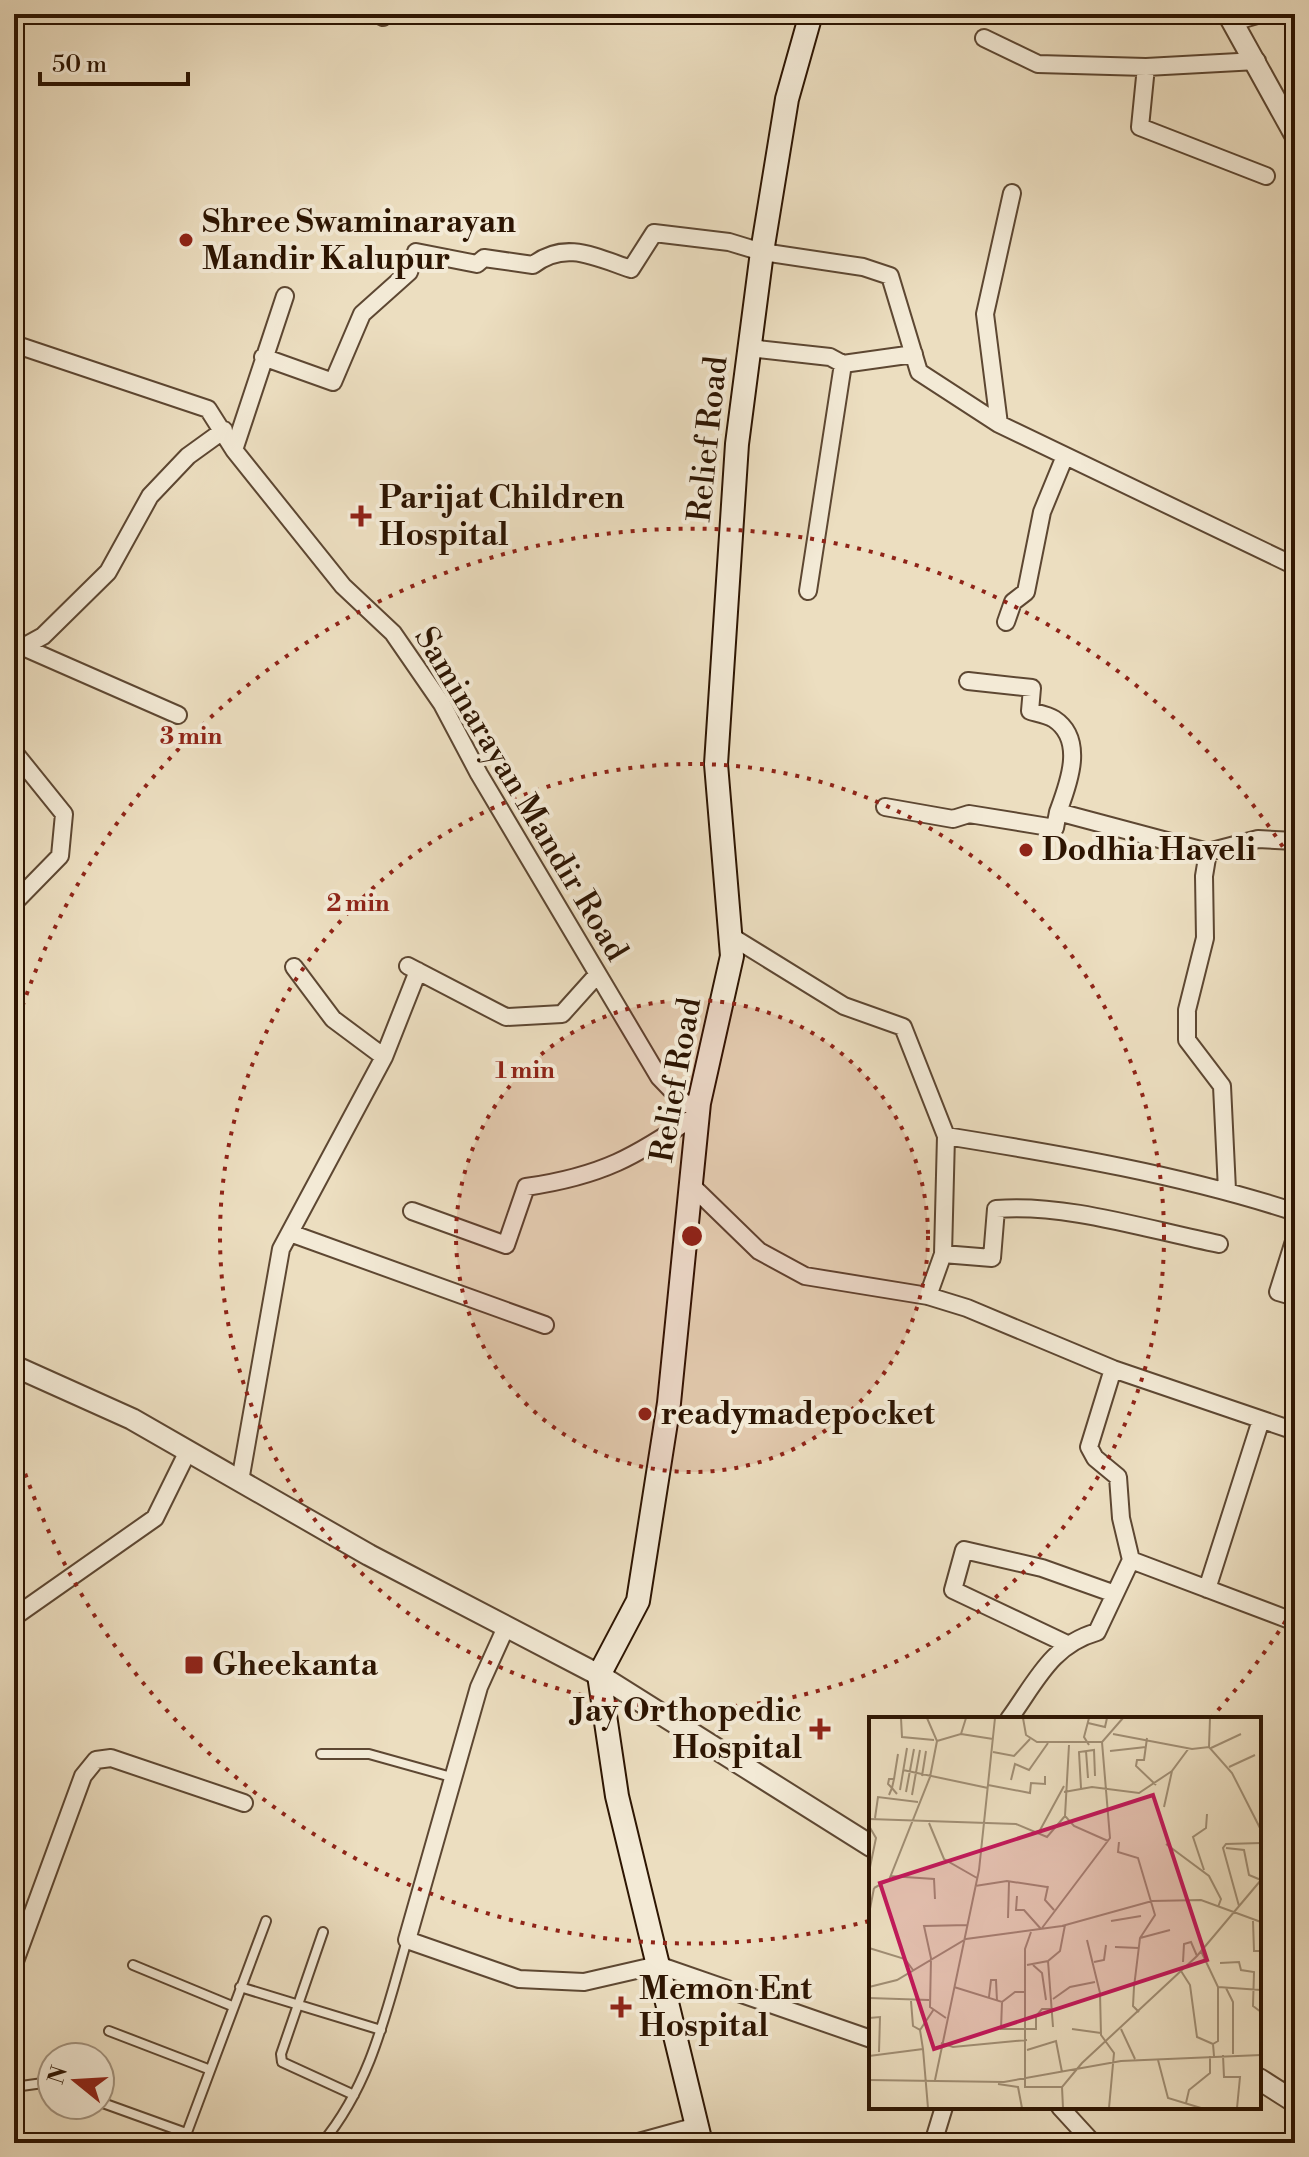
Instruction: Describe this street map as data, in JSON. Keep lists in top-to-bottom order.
{
  "streets": {
    "main road": ["Relief Road"],
    "street": ["Saminarayan Mandir Road"]
  },
  "crossings": [
    ["Relief Road", "Saminarayan Mandir Road"]
  ],
  "places": {
    "other": ["Shree Swaminarayan Mandir Kalupur", "Dodhia Haveli", "readymadepocket"],
    "health": ["Parijat Children Hospital", "Jay Orthopedic Hospital", "Memon Ent Hospital"],
    "transit": ["Gheekanta"]
  },
  "scale_bar": "50 m",
  "north": "left",
  "rings": ["3 min", "2 min", "1 min"]
}
